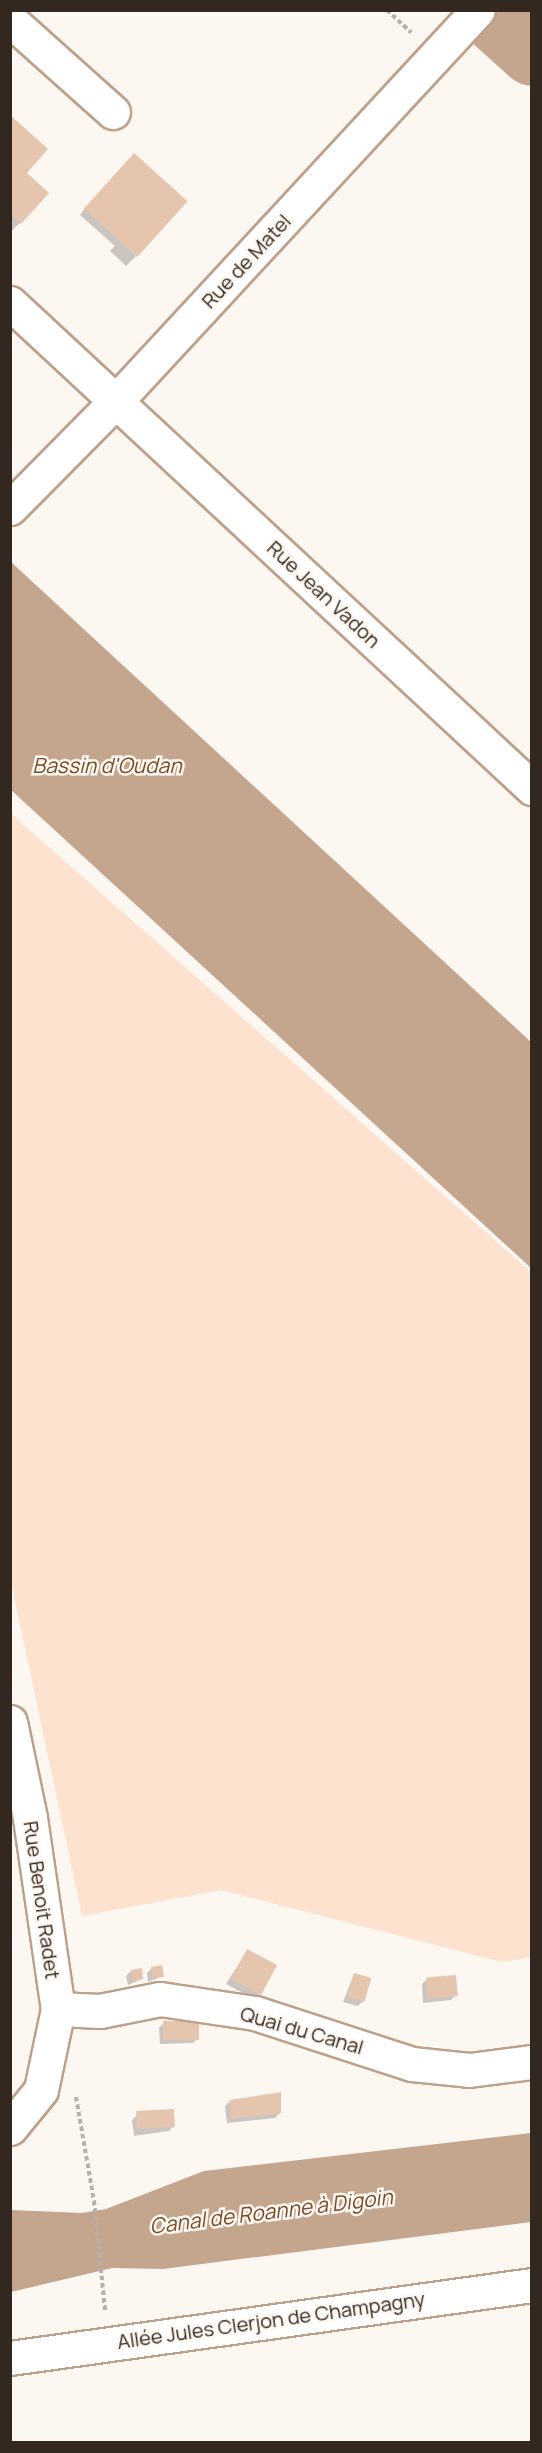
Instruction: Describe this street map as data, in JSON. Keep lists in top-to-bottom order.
{
  "streets": {
    "street": [
      "Rue de Matel",
      "Rue Jean Vadon",
      "Rue Benoit Radet",
      "Quai du Canal",
      "Allée Jules Clerjon de Champagny"
    ]
  },
  "crossings": [
    ["Rue de Matel", "Rue Jean Vadon"],
    ["Rue Benoit Radet", "Quai du Canal"]
  ],
  "water": ["Bassin d'Oudan", "Canal de Roanne à Digoin"]
}
